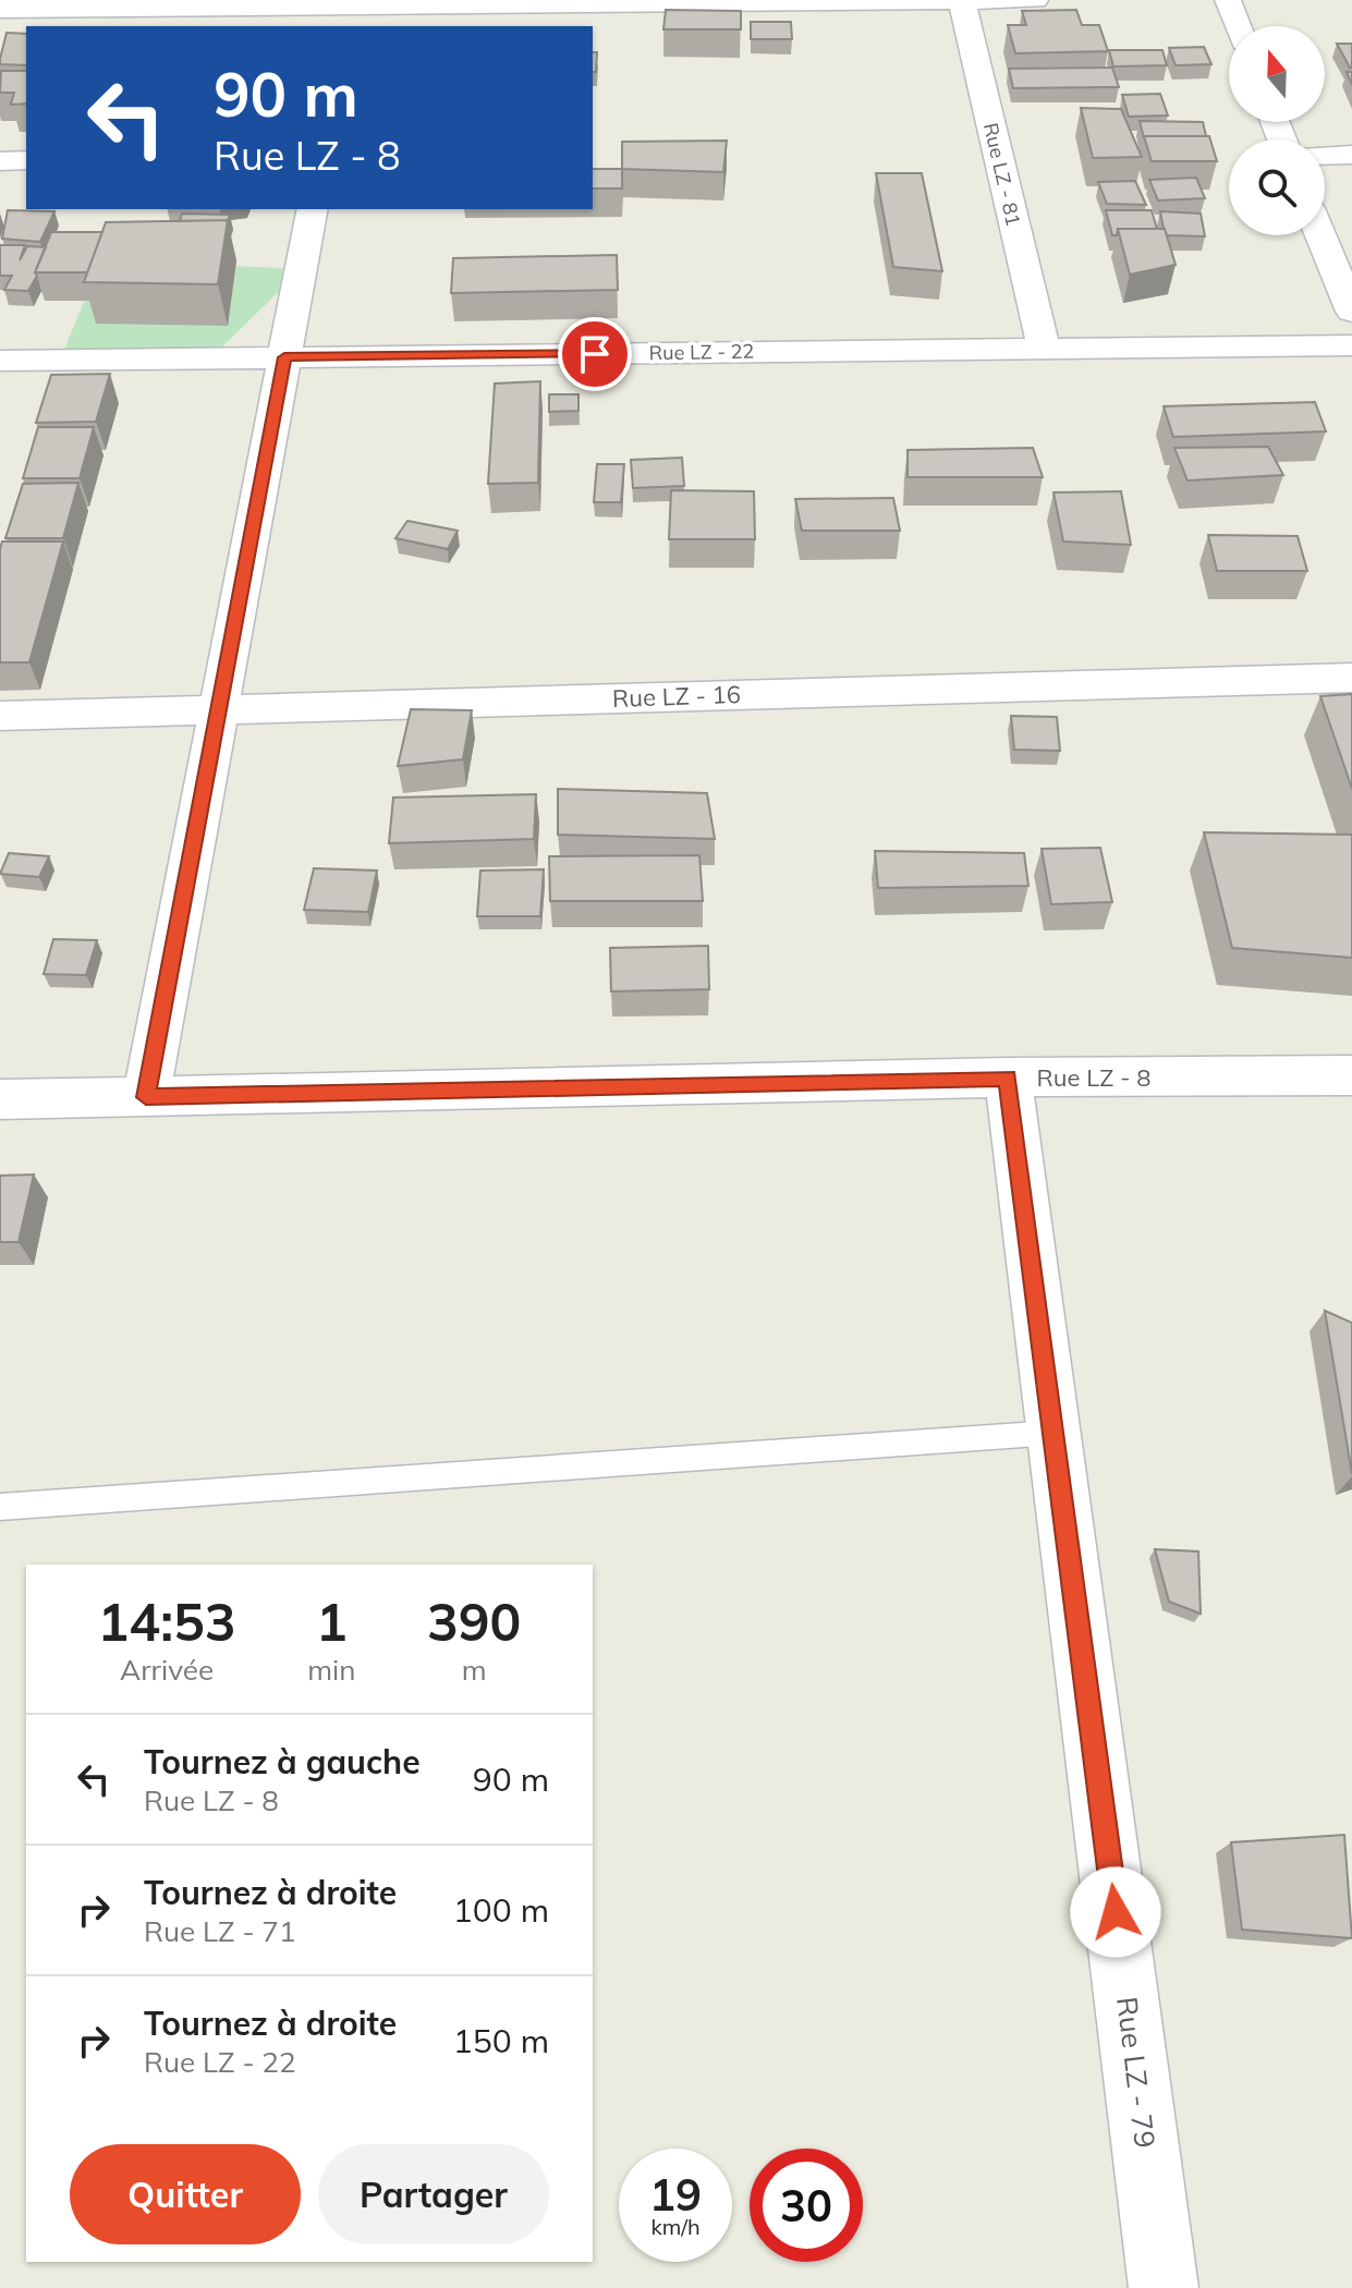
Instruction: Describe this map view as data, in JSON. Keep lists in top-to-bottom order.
{
  "streets": {
    "street": [
      "Rue LZ - 81",
      "Rue LZ - 22",
      "Rue LZ - 16",
      "Rue LZ - 8",
      "Rue LZ - 79"
    ]
  },
  "crossings": [
    ["Rue LZ - 81", "Rue LZ - 22"],
    ["Rue LZ - 8", "Rue LZ - 79"]
  ],
  "north": "top",
  "page": {
    "turn": ["90 m", "Rue LZ - 8"],
    "eta": [
      "14:53",
      "Arrivée",
      "1",
      "min",
      "390",
      "m"
    ],
    "list": [
      {
        "name": "Tournez à gauche",
        "note": "Rue LZ - 8",
        "value": "90 m"
      },
      {
        "name": "Tournez à droite",
        "note": "Rue LZ - 71",
        "value": "100 m"
      },
      {
        "name": "Tournez à droite",
        "note": "Rue LZ - 22",
        "value": "150 m"
      }
    ],
    "buttons": ["Quitter", "Partager"],
    "speed": "19 km/h",
    "limit": "30"
  }
}
